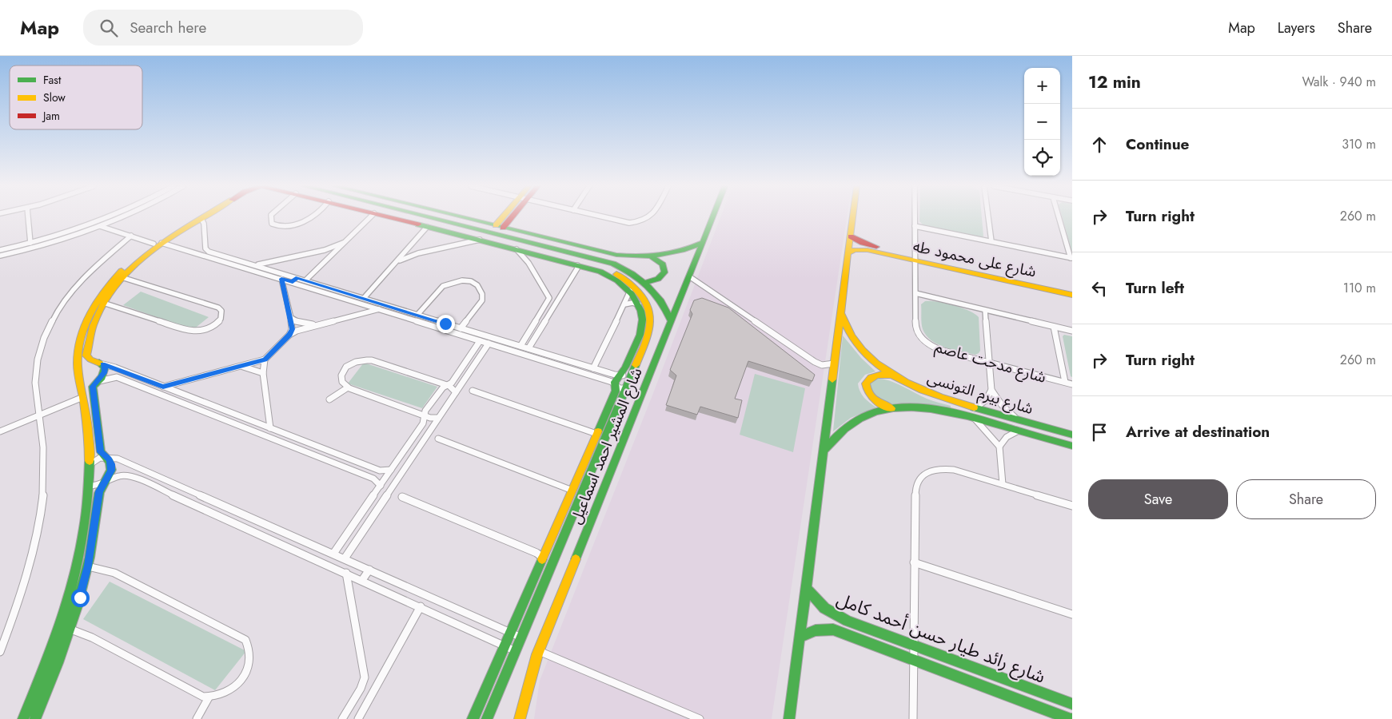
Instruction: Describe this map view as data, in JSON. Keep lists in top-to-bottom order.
{
  "streets": {
    "street": [
      "شارع على محمود طه",
      "شارع مدحت عاصم",
      "شارع بيرم التونسى",
      "شارع المشير احمد اسماعيل",
      "شارع رائد طيار حسن أحمد كامل"
    ]
  },
  "crossings": [
    ["شارع على محمود طه", "شارع مدحت عاصم"]
  ],
  "legend": ["Fast", "Slow", "Jam"],
  "page": {
    "header": "Map",
    "search": "Search here",
    "nav": ["Map", "Layers", "Share"],
    "heading": ["12 min", "Walk · 940 m"],
    "map_buttons": ["+", "−"],
    "list": [
      ["Continue", "310 m"],
      ["Turn right", "260 m"],
      ["Turn left", "110 m"],
      ["Turn right", "260 m"],
      "Arrive at destination"
    ],
    "buttons": ["Save", "Share"]
  }
}
